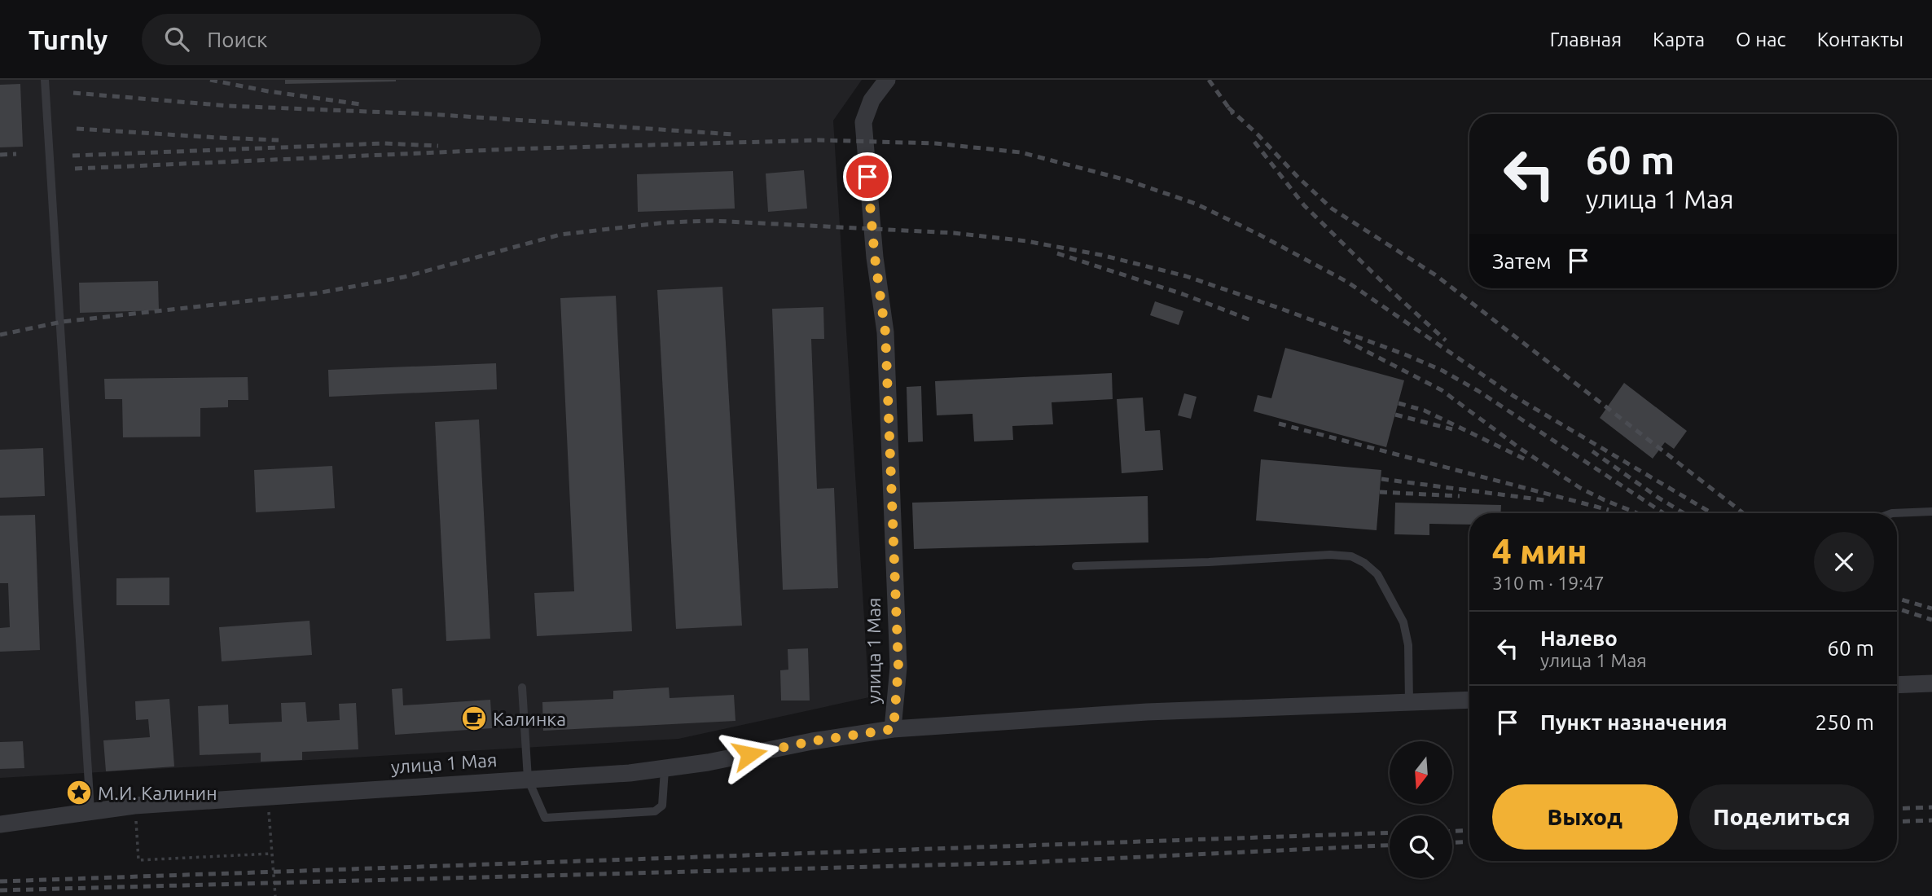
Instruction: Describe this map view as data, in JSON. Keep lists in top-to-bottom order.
{
  "streets": {
    "street": ["улица 1 Мая"]
  },
  "places": {
    "cafe": ["Калинка"],
    "place": ["М.И. Калинин"]
  },
  "north": "bottom",
  "page": {
    "header": "Turnly",
    "search": "Поиск",
    "nav": [
      "Главная",
      "Карта",
      "О нас",
      "Контакты"
    ],
    "turn": ["60 m", "улица 1 Мая"],
    "then": "Затем",
    "heading": ["4 мин", "310 m · 19:47"],
    "list": [
      {
        "name": "Налево",
        "note": "улица 1 Мая",
        "value": "60 m"
      },
      {
        "name": "Пункт назначения",
        "value": "250 m"
      }
    ],
    "buttons": ["Выход", "Поделиться"]
  }
}
